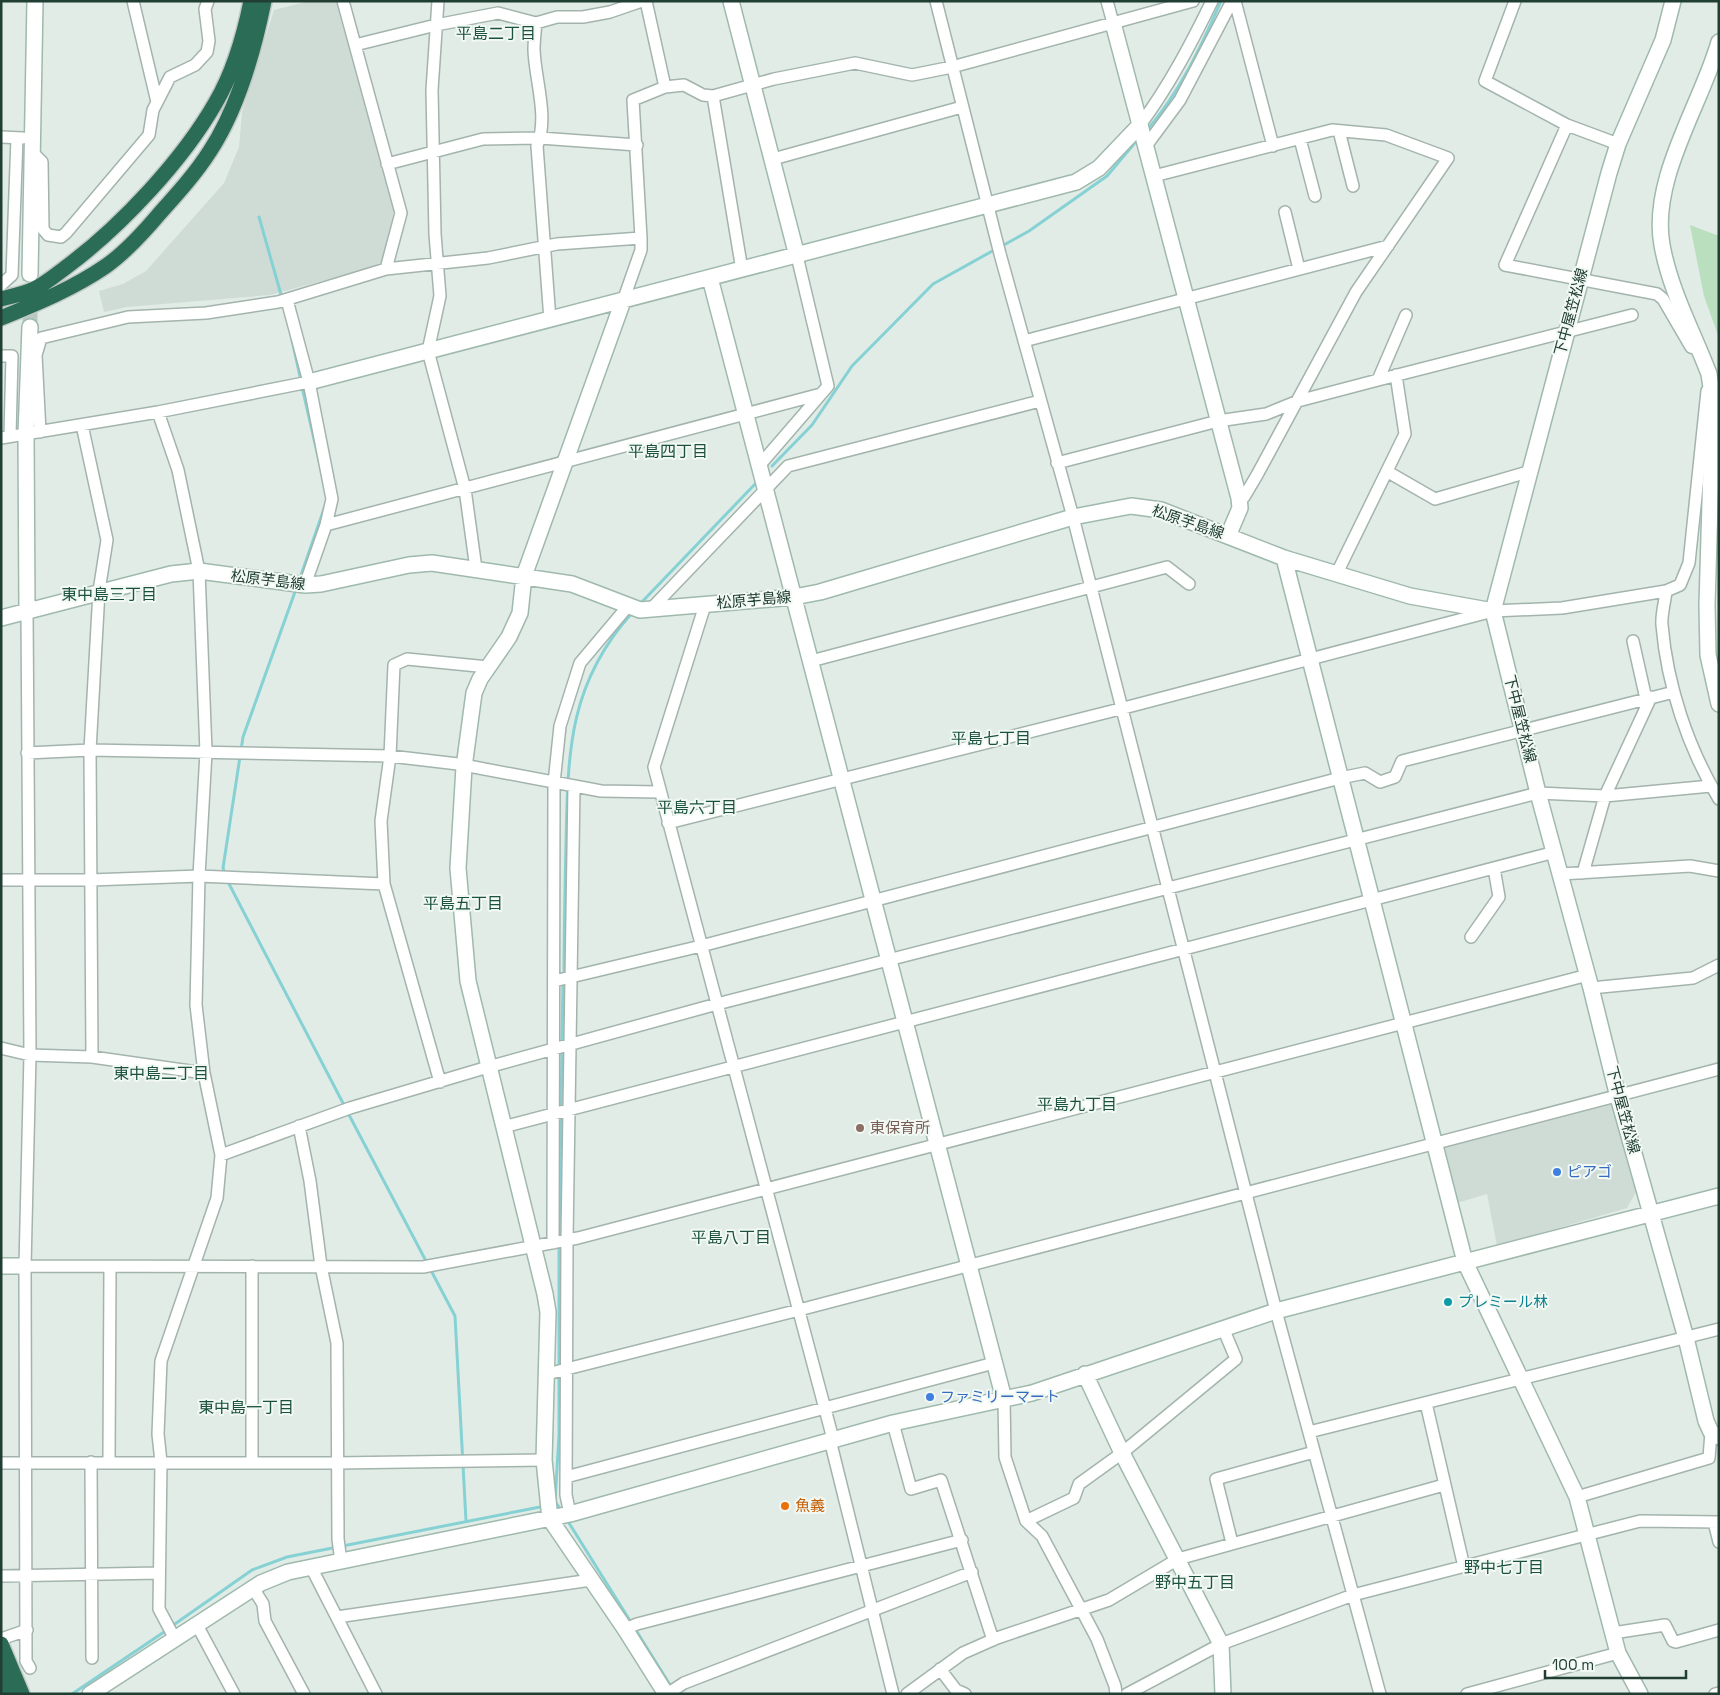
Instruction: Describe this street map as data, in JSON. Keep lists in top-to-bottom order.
{
  "streets": {
    "street": ["下中屋笠松線", "松原芋島線"]
  },
  "crossings": [
    ["下中屋笠松線", "松原芋島線"]
  ],
  "districts": [
    "平島二丁目",
    "平島四丁目",
    "東中島三丁目",
    "平島七丁目",
    "平島六丁目",
    "平島五丁目",
    "東中島二丁目",
    "平島九丁目",
    "平島八丁目",
    "東中島一丁目",
    "野中七丁目",
    "野中五丁目"
  ],
  "places": [
    "東保育所",
    "ピアゴ",
    "プレミール林",
    "ファミリーマート",
    "魚義"
  ],
  "scale_bar": "100 m"
}
